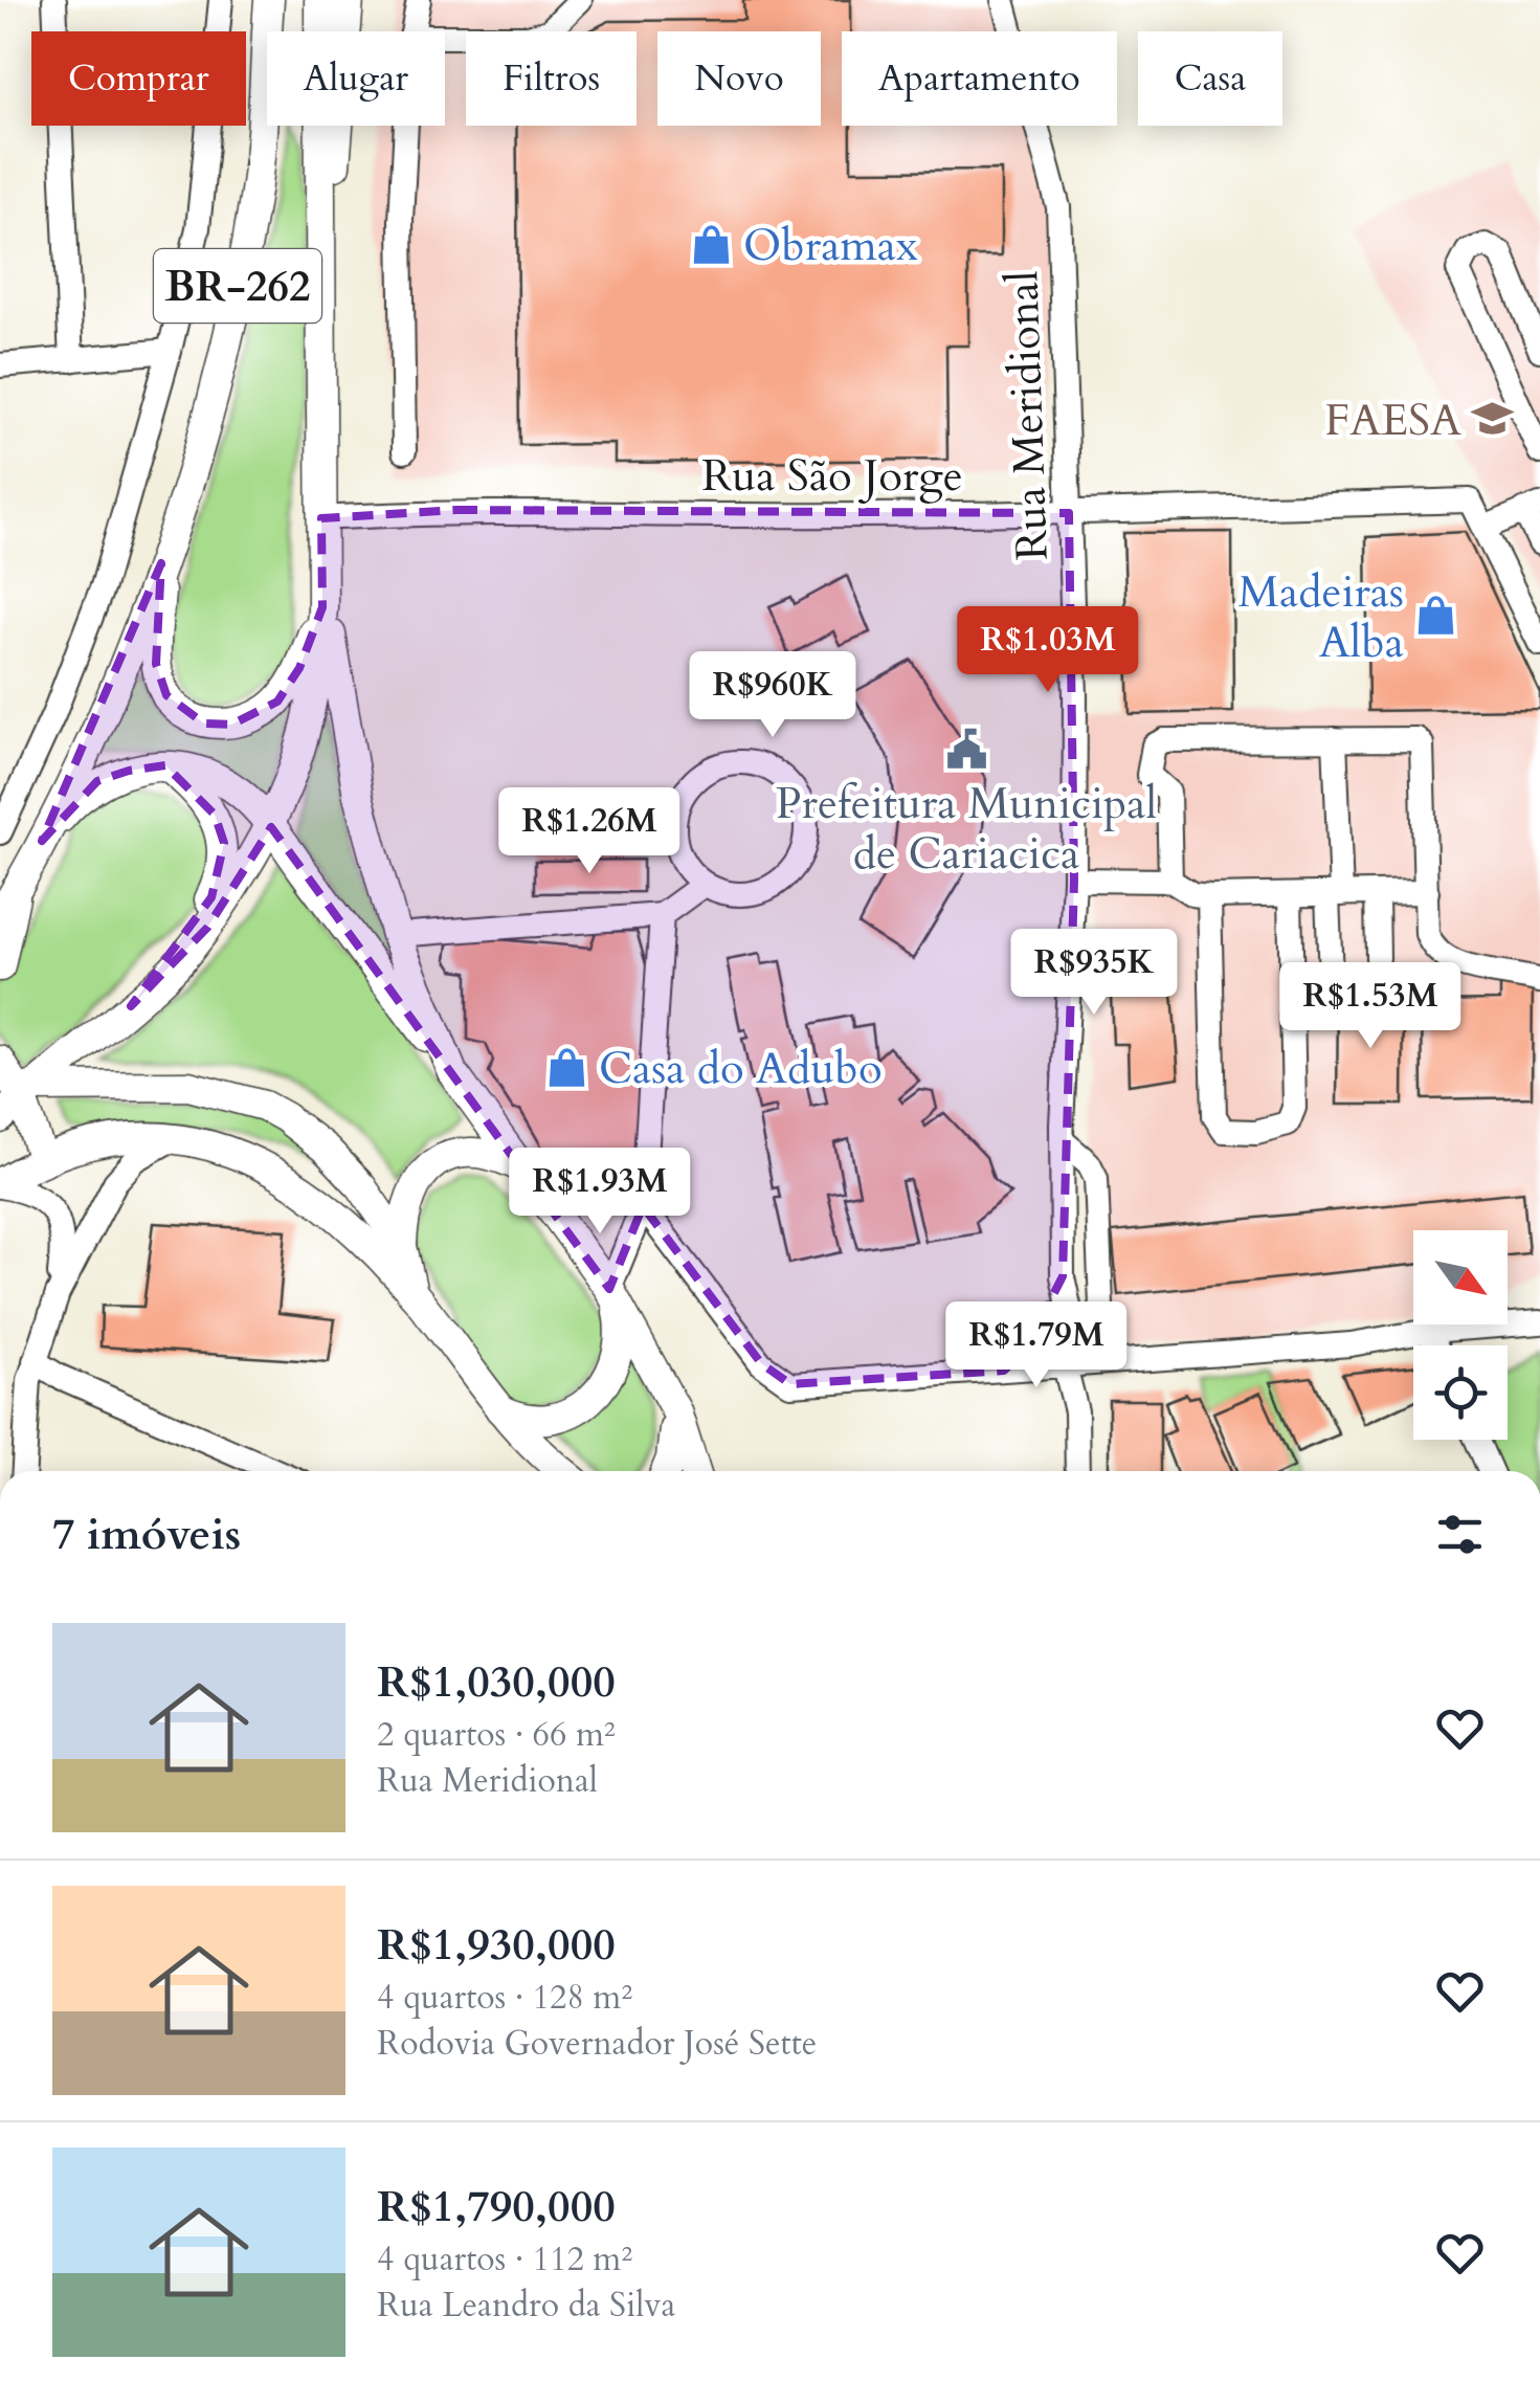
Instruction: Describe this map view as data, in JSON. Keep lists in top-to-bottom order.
{
  "streets": {
    "main road": ["BR-262"],
    "street": ["Rua Meridional", "Rua São Jorge"]
  },
  "crossings": [
    ["BR-262", "Rua São Jorge"],
    ["Rua Meridional", "Rua São Jorge"]
  ],
  "places": {
    "shop": ["Obramax", "Madeiras Alba", "Casa do Adubo"],
    "school or university": ["FAESA"],
    "public building": ["Prefeitura Municipal de Cariacica"]
  },
  "north": "bottom right",
  "page": {
    "chip": [
      "Comprar",
      "Alugar",
      "Filtros",
      "Novo",
      "Apartamento",
      "Casa"
    ],
    "price": [
      "R$1.03M",
      "R$960K",
      "R$1.26M",
      "R$935K",
      "R$1.53M",
      "R$1.93M",
      "R$1.79M"
    ],
    "heading": "7 imóveis",
    "list": [
      {
        "name": "R$1,030,000",
        "note": "2 quartos · 66 m² · Rua Meridional"
      },
      {
        "name": "R$1,930,000",
        "note": "4 quartos · 128 m² · Rodovia Governador José Sette"
      },
      {
        "name": "R$1,790,000",
        "note": "4 quartos · 112 m² · Rua Leandro da Silva"
      }
    ]
  }
}
